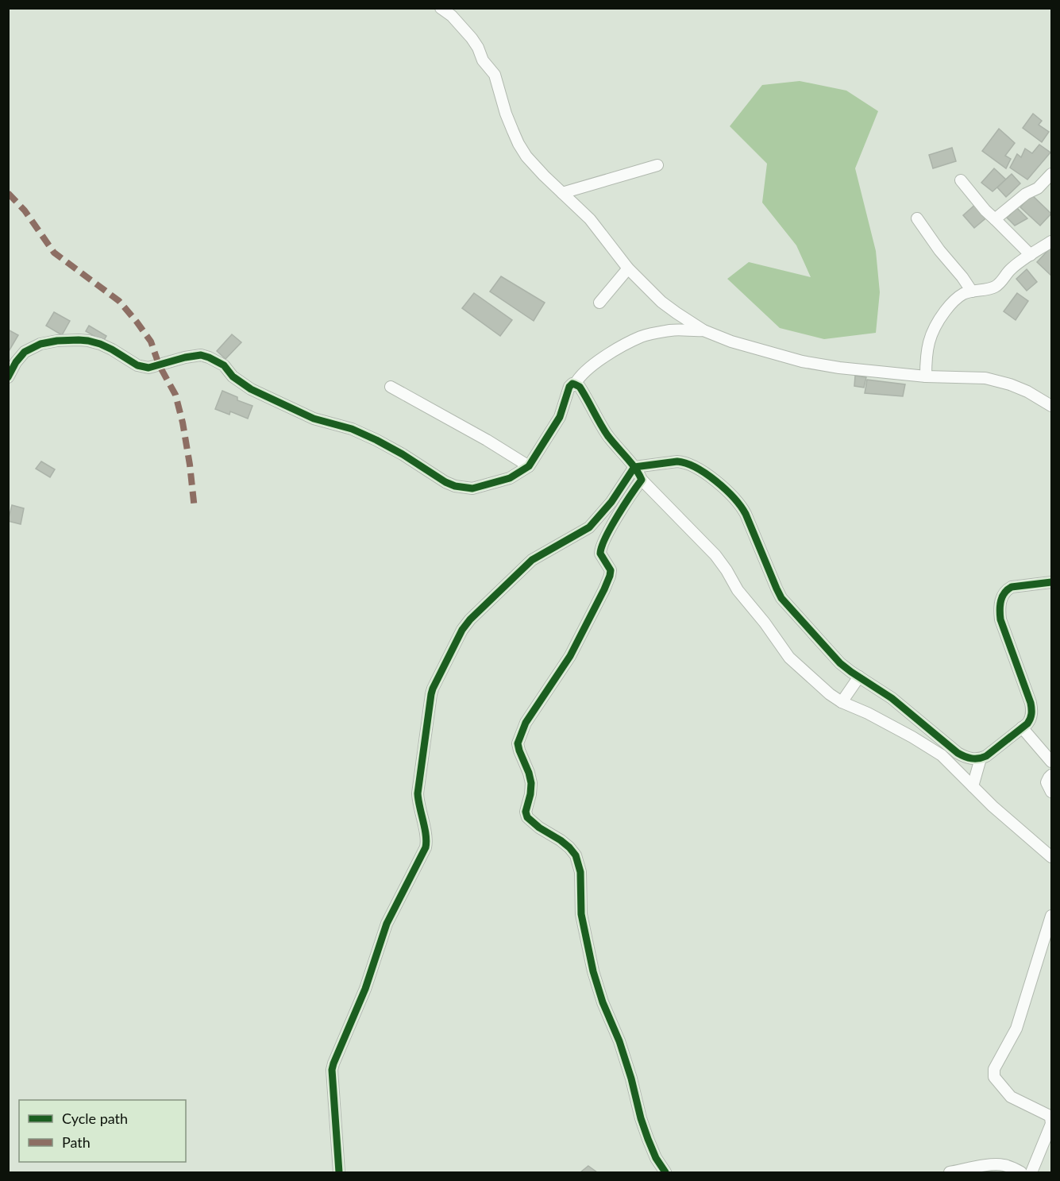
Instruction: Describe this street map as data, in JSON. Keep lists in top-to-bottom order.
{
  "legend": ["Cycle path", "Path"]
}
